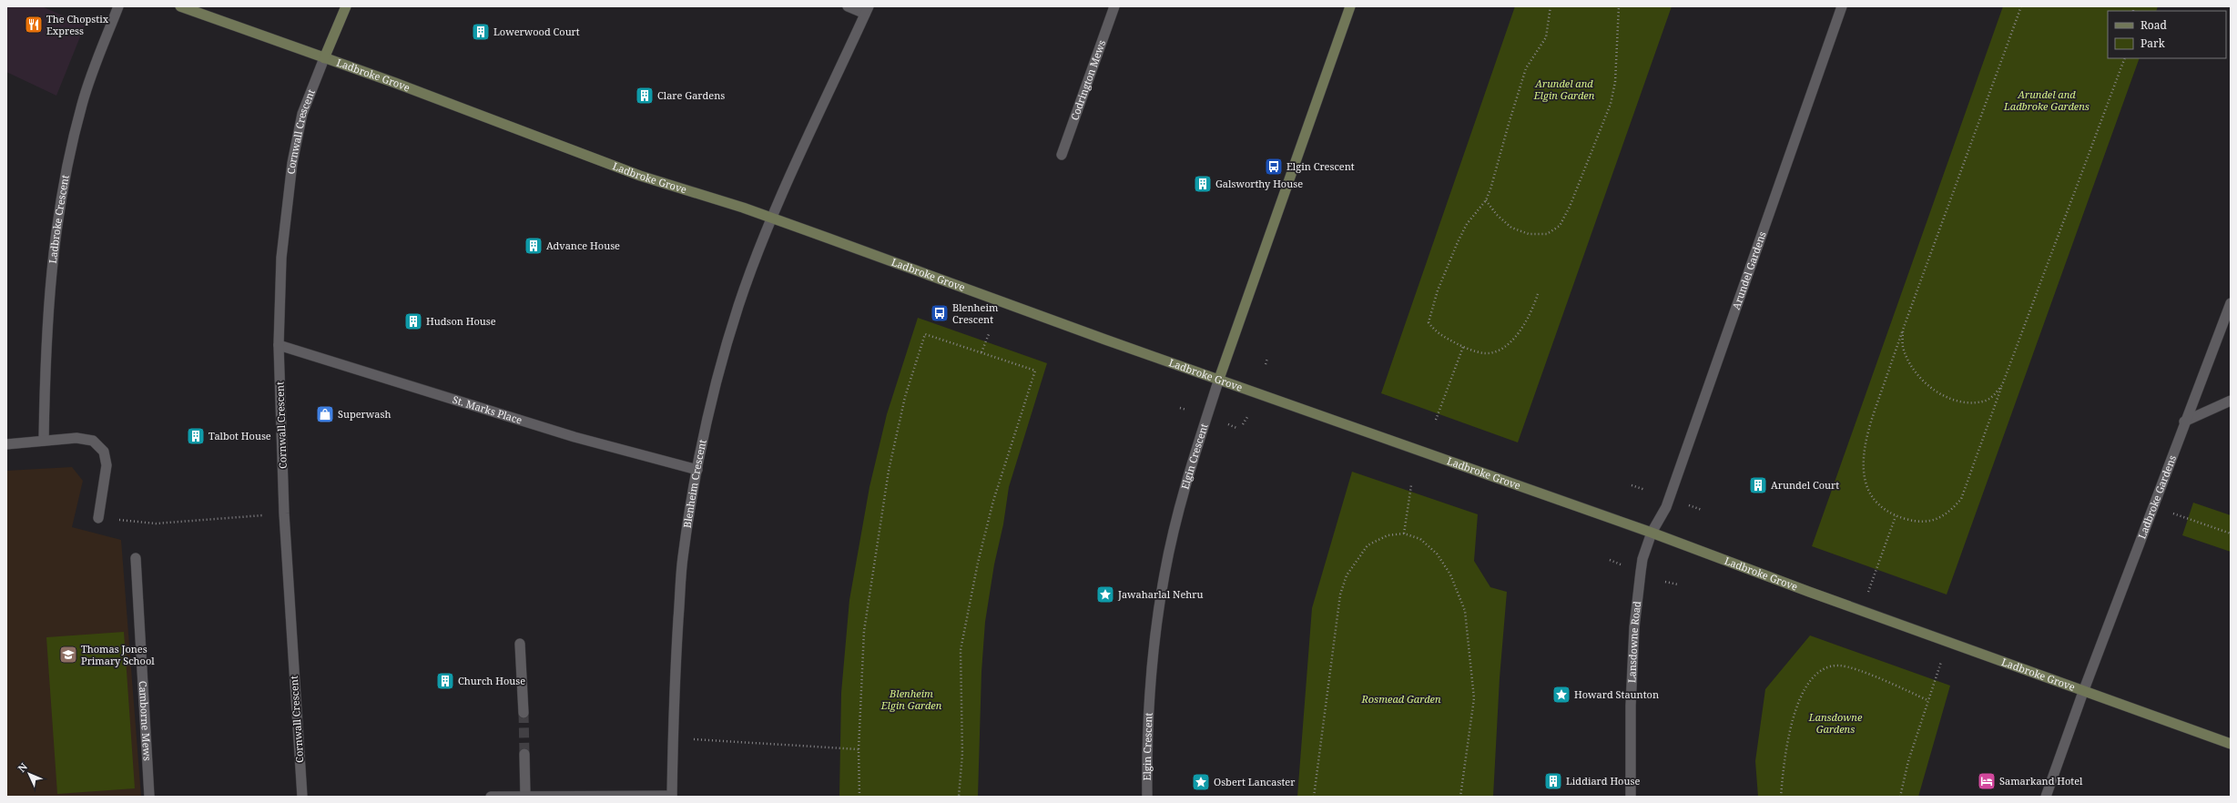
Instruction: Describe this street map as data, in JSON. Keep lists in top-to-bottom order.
{
  "streets": {
    "main road": ["Ladbroke Grove", "Elgin Crescent"],
    "street": [
      "Codrington Mews",
      "Cornwall Crescent",
      "Ladbroke Crescent",
      "Arundel Gardens",
      "St. Marks Place",
      "Blenheim Crescent",
      "Ladbroke Gardens",
      "Lansdowne Road",
      "Camborne Mews"
    ]
  },
  "crossings": [
    ["Ladbroke Grove", "Cornwall Crescent"],
    ["Ladbroke Grove", "Arundel Gardens"],
    ["Ladbroke Grove", "Elgin Crescent"],
    ["Ladbroke Grove", "Blenheim Crescent"],
    ["Ladbroke Grove", "Ladbroke Gardens"],
    ["Ladbroke Grove", "Lansdowne Road"],
    ["Cornwall Crescent", "St. Marks Place"],
    ["Arundel Gardens", "Lansdowne Road"],
    ["St. Marks Place", "Blenheim Crescent"]
  ],
  "parks": [
    "Arundel and Elgin Garden",
    "Arundel and Ladbroke Gardens",
    "Blenheim Elgin Garden",
    "Rosmead Garden",
    "Lansdowne Gardens"
  ],
  "places": {
    "restaurant": ["The Chopstix Express"],
    "building": [
      "Lowerwood Court",
      "Clare Gardens",
      "Galsworthy House",
      "Advance House",
      "Hudson House",
      "Talbot House",
      "Arundel Court",
      "Church House",
      "Liddiard House"
    ],
    "bus stop": ["Elgin Crescent", "Blenheim Crescent"],
    "shop": ["Superwash"],
    "place": ["Jawaharlal Nehru", "Howard Staunton", "Osbert Lancaster"],
    "school or university": ["Thomas Jones Primary School"],
    "hotel": ["Samarkand Hotel"]
  },
  "legend": ["Road", "Park"],
  "north": "top left"
}
